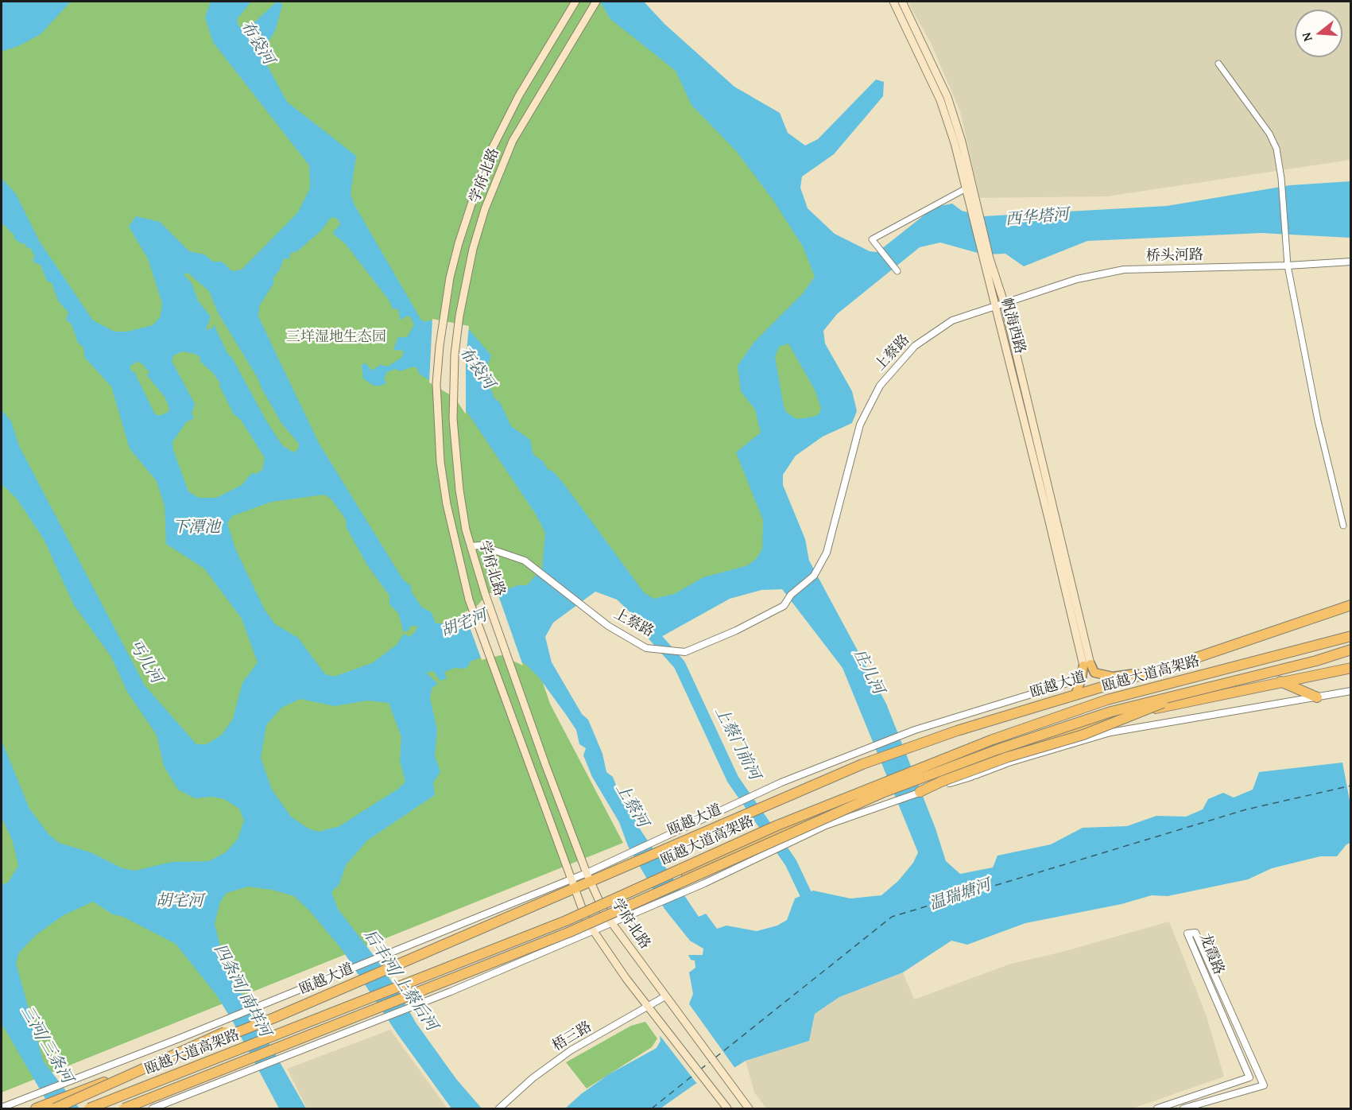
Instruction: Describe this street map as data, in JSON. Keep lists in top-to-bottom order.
{
  "streets": {
    "highway": ["瓯越大道高架路", "瓯越大道"],
    "main road": ["学府北路", "帆海西路"],
    "street": [
      "桥头河路",
      "上蔡路",
      "龙霞路",
      "梧三路"
    ]
  },
  "crossings": [
    ["学府北路", "上蔡路"],
    ["学府北路", "瓯越大道"],
    ["学府北路", "梧三路"],
    ["桥头河路", "帆海西路"],
    ["桥头河路", "上蔡路"],
    ["帆海西路", "上蔡路"]
  ],
  "water": [
    "布袋河",
    "西华塔河",
    "下潭池",
    "胡宅河",
    "丐儿河",
    "庄儿河",
    "上蔡门前河",
    "上蔡河",
    "温瑞塘河",
    "后丰河/上蔡后河",
    "四条河/南垟河",
    "三河/三条河"
  ],
  "parks": ["三垟湿地生态园"],
  "north": "left"
}
